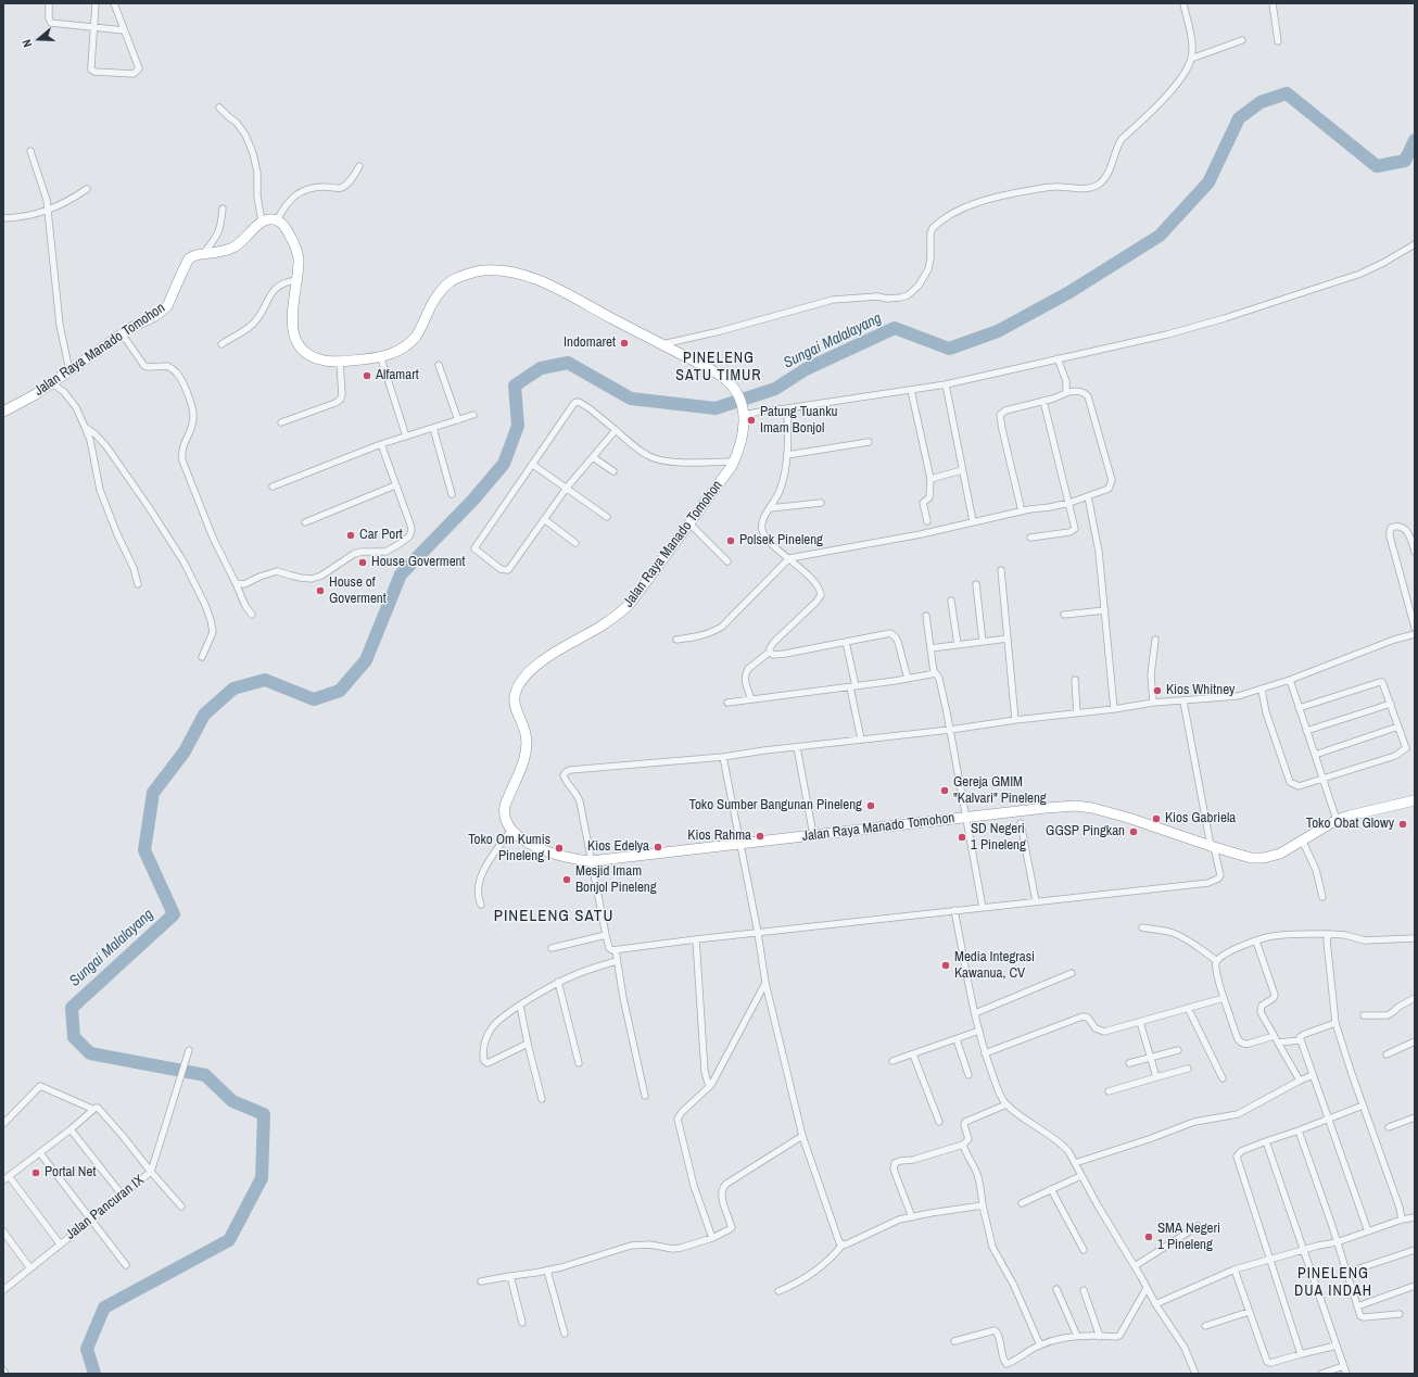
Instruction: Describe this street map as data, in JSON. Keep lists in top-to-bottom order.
{
  "streets": {
    "highway": ["Jalan Raya Manado Tomohon"],
    "street": ["Jalan Pancuran IX"]
  },
  "districts": ["PINELENG SATU TIMUR", "PINELENG SATU", "PINELENG DUA INDAH"],
  "water": ["Sungai Malalayang"],
  "places": [
    "Indomaret",
    "Alfamart",
    "Patung Tuanku Imam Bonjol",
    "Car Port",
    "Polsek Pineleng",
    "House Goverment",
    "House of Goverment",
    "Kios Whitney",
    "Gereja GMIM \"Kalvari\" Pineleng",
    "Toko Sumber Bangunan Pineleng",
    "Kios Gabriela",
    "Toko Obat Glowy",
    "GGSP Pingkan",
    "Kios Rahma",
    "SD Negeri 1 Pineleng",
    "Kios Edelya",
    "Toko Om Kumis Pineleng I",
    "Mesjid Imam Bonjol Pineleng",
    "Media Integrasi Kawanua, CV",
    "Portal Net",
    "SMA Negeri 1 Pineleng"
  ],
  "north": "left"
}
